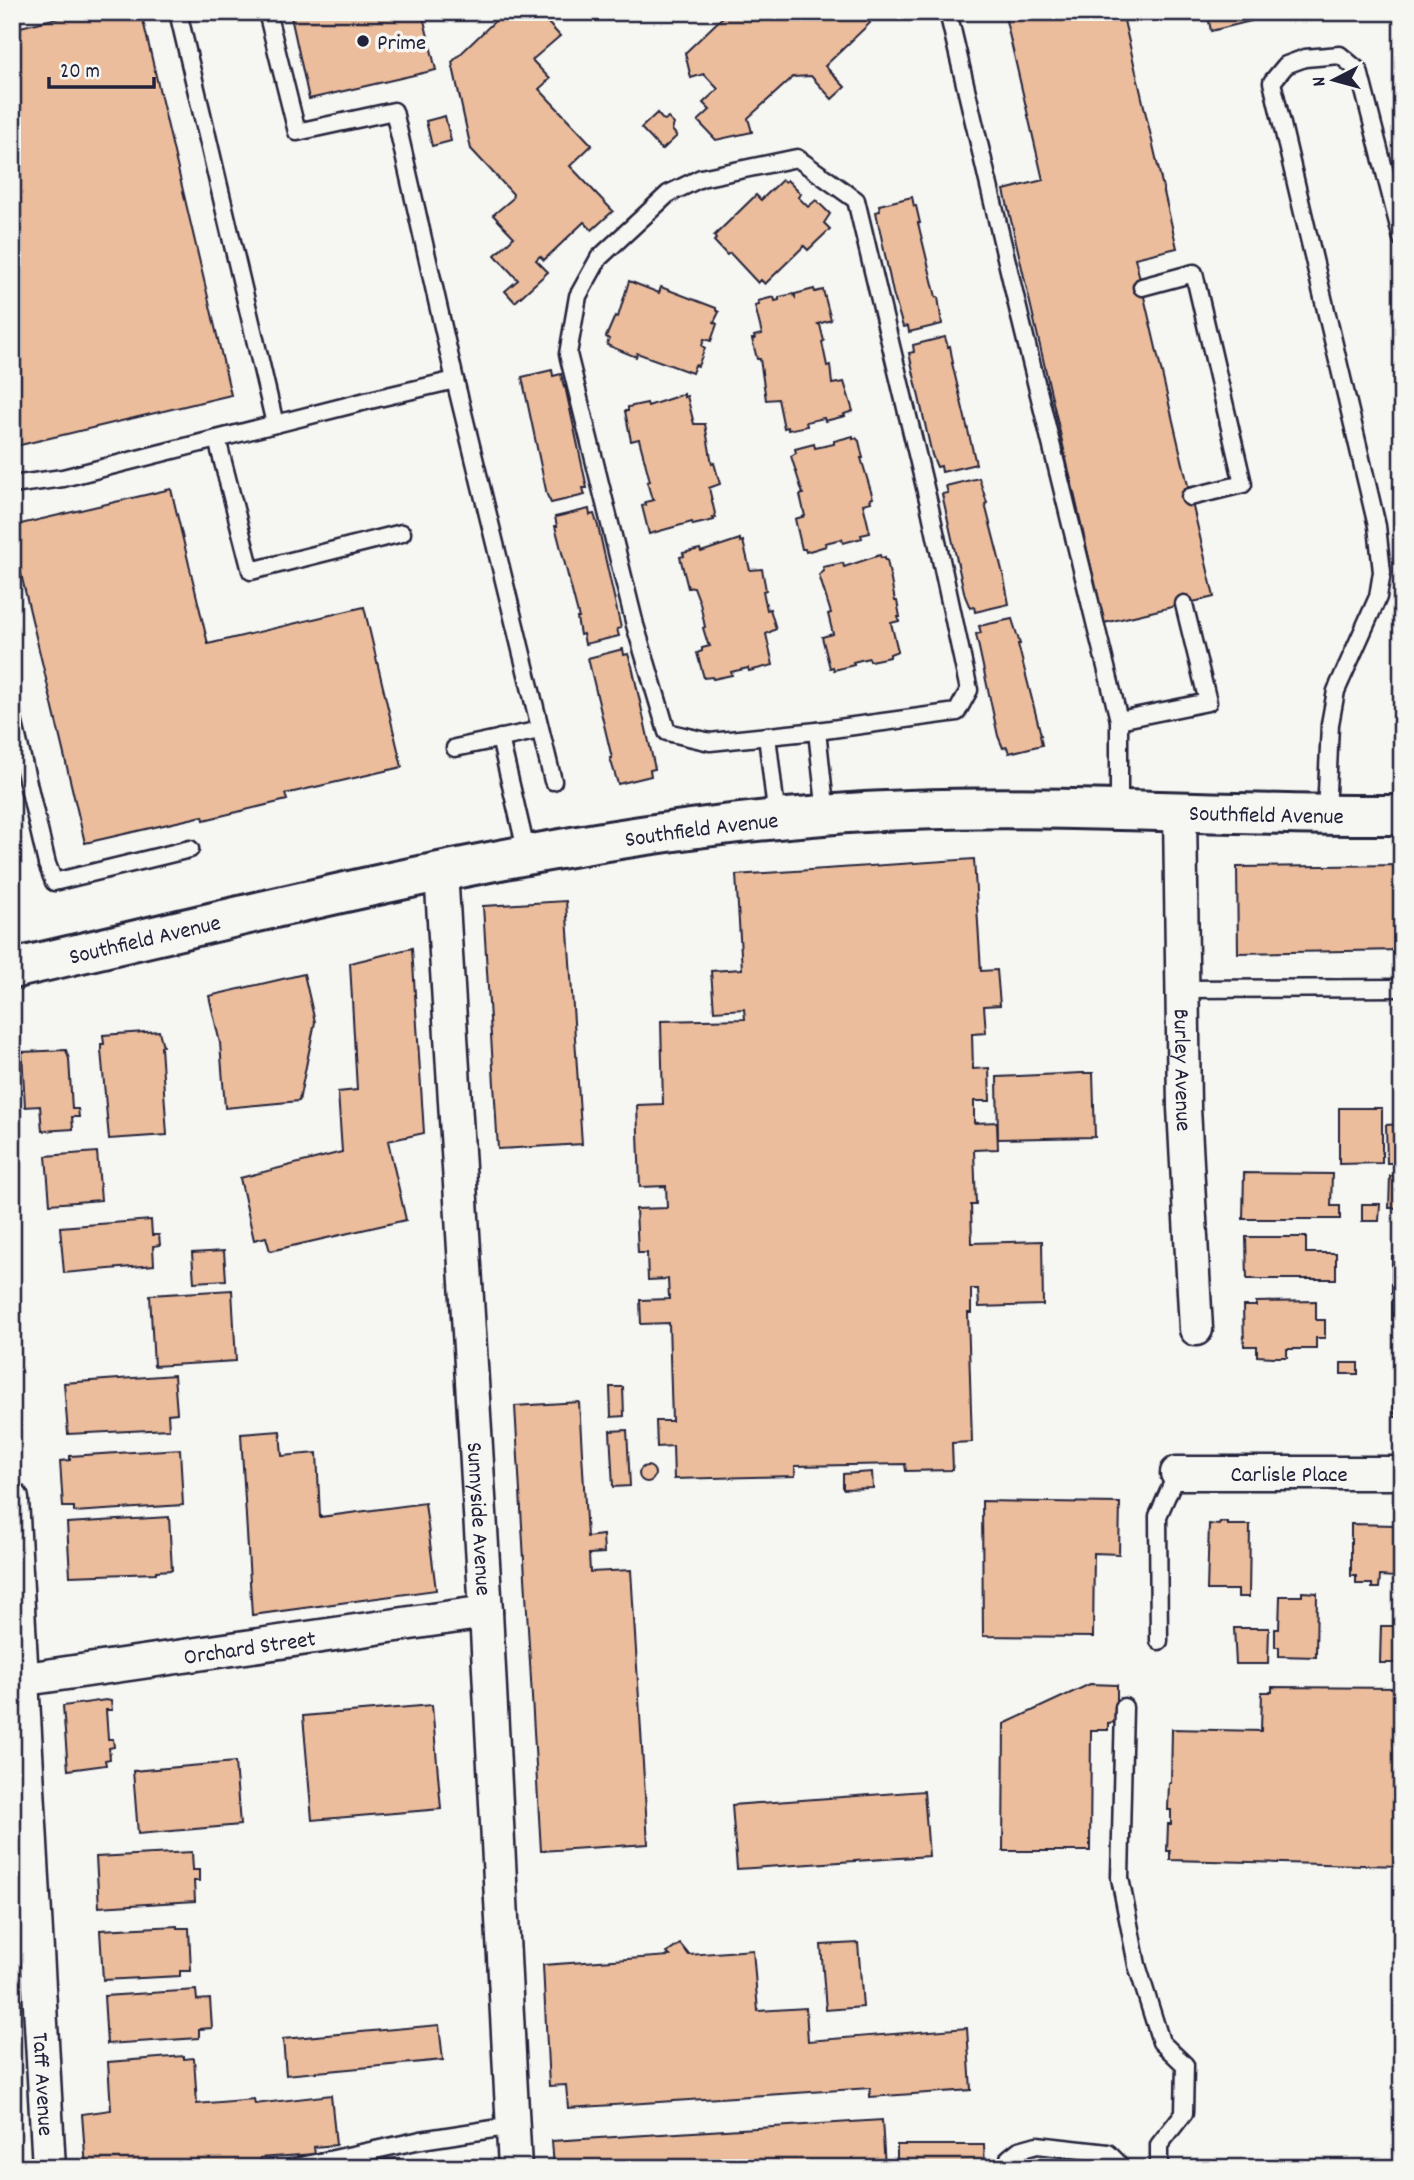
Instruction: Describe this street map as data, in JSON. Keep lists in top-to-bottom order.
{
  "streets": {
    "street": [
      "Southfield Avenue",
      "Burley Avenue",
      "Carlisle Place",
      "Sunnyside Avenue",
      "Orchard Street",
      "Taff Avenue"
    ]
  },
  "crossings": [
    ["Southfield Avenue", "Burley Avenue"],
    ["Southfield Avenue", "Sunnyside Avenue"],
    ["Sunnyside Avenue", "Orchard Street"],
    ["Orchard Street", "Taff Avenue"]
  ],
  "places": ["Prime"],
  "scale_bar": "20 m",
  "north": "left"
}
